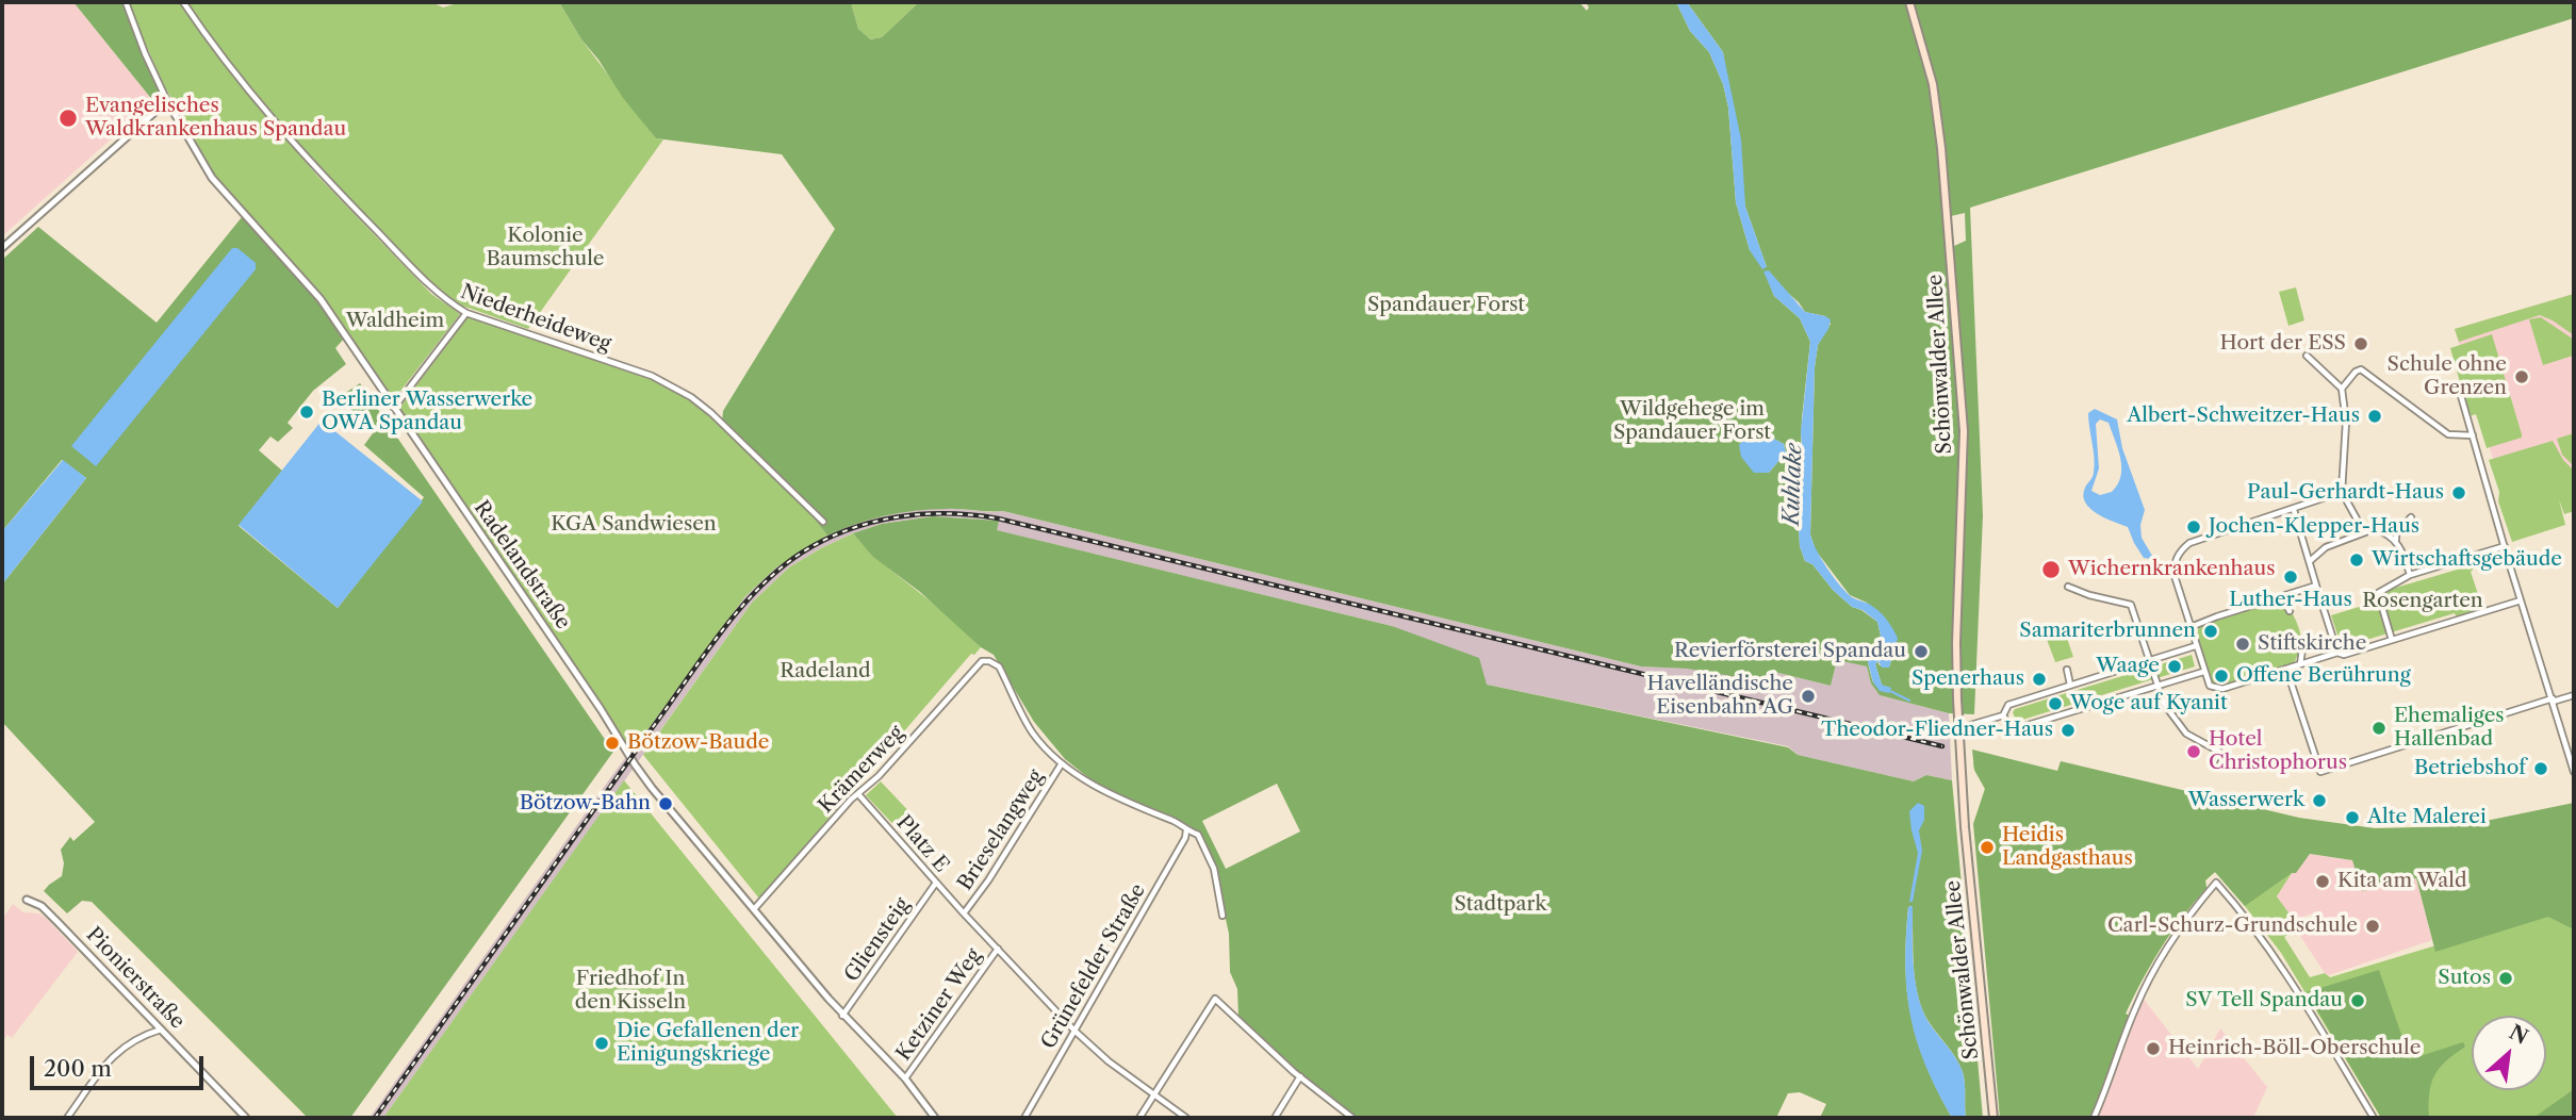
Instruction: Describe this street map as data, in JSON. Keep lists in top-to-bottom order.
{
  "streets": {
    "main road": ["Schönwalder Allee"],
    "street": [
      "Niederheideweg",
      "Radelandstraße",
      "Krämerweg",
      "Brieselangweg",
      "Platz E",
      "Gliensteig",
      "Grünefelder Straße",
      "Pionierstraße",
      "Ketziner Weg"
    ]
  },
  "crossings": [
    ["Radelandstraße", "Krämerweg"],
    ["Radelandstraße", "Gliensteig"],
    ["Radelandstraße", "Ketziner Weg"],
    ["Krämerweg", "Brieselangweg"],
    ["Krämerweg", "Platz E"],
    ["Brieselangweg", "Platz E"],
    ["Platz E", "Gliensteig"],
    ["Platz E", "Grünefelder Straße"],
    ["Platz E", "Ketziner Weg"]
  ],
  "water": ["Kuhlake"],
  "parks": [
    "Kolonie Baumschule",
    "Spandauer Forst",
    "Waldheim",
    "Wildgehege im Spandauer Forst",
    "KGA Sandwiesen",
    "Rosengarten",
    "Radeland",
    "Stadtpark",
    "Friedhof In den Kisseln"
  ],
  "places": [
    "Evangelisches Waldkrankenhaus Spandau",
    "Hort der ESS",
    "Schule ohne Grenzen",
    "Berliner Wasserwerke OWA Spandau",
    "Albert-Schweitzer-Haus",
    "Paul-Gerhardt-Haus",
    "Jochen-Klepper-Haus",
    "Wirtschaftsgebäude",
    "Wichernkrankenhaus",
    "Luther-Haus",
    "Samariterbrunnen",
    "Stiftskirche",
    "Revierförsterei Spandau",
    "Waage",
    "Offene Berührung",
    "Spenerhaus",
    "Havelländische Eisenbahn AG",
    "Woge auf Kyanit",
    "Ehemaliges Hallenbad",
    "Theodor-Fliedner-Haus",
    "Bötzow-Baude",
    "Hotel Christophorus",
    "Betriebshof",
    "Wasserwerk",
    "Bötzow-Bahn",
    "Alte Malerei",
    "Heidis Landgasthaus",
    "Kita am Wald",
    "Carl-Schurz-Grundschule",
    "Sutos",
    "SV Tell Spandau",
    "Die Gefallenen der Einigungskriege",
    "Heinrich-Böll-Oberschule"
  ],
  "scale_bar": "200 m",
  "north": "top right"
}
